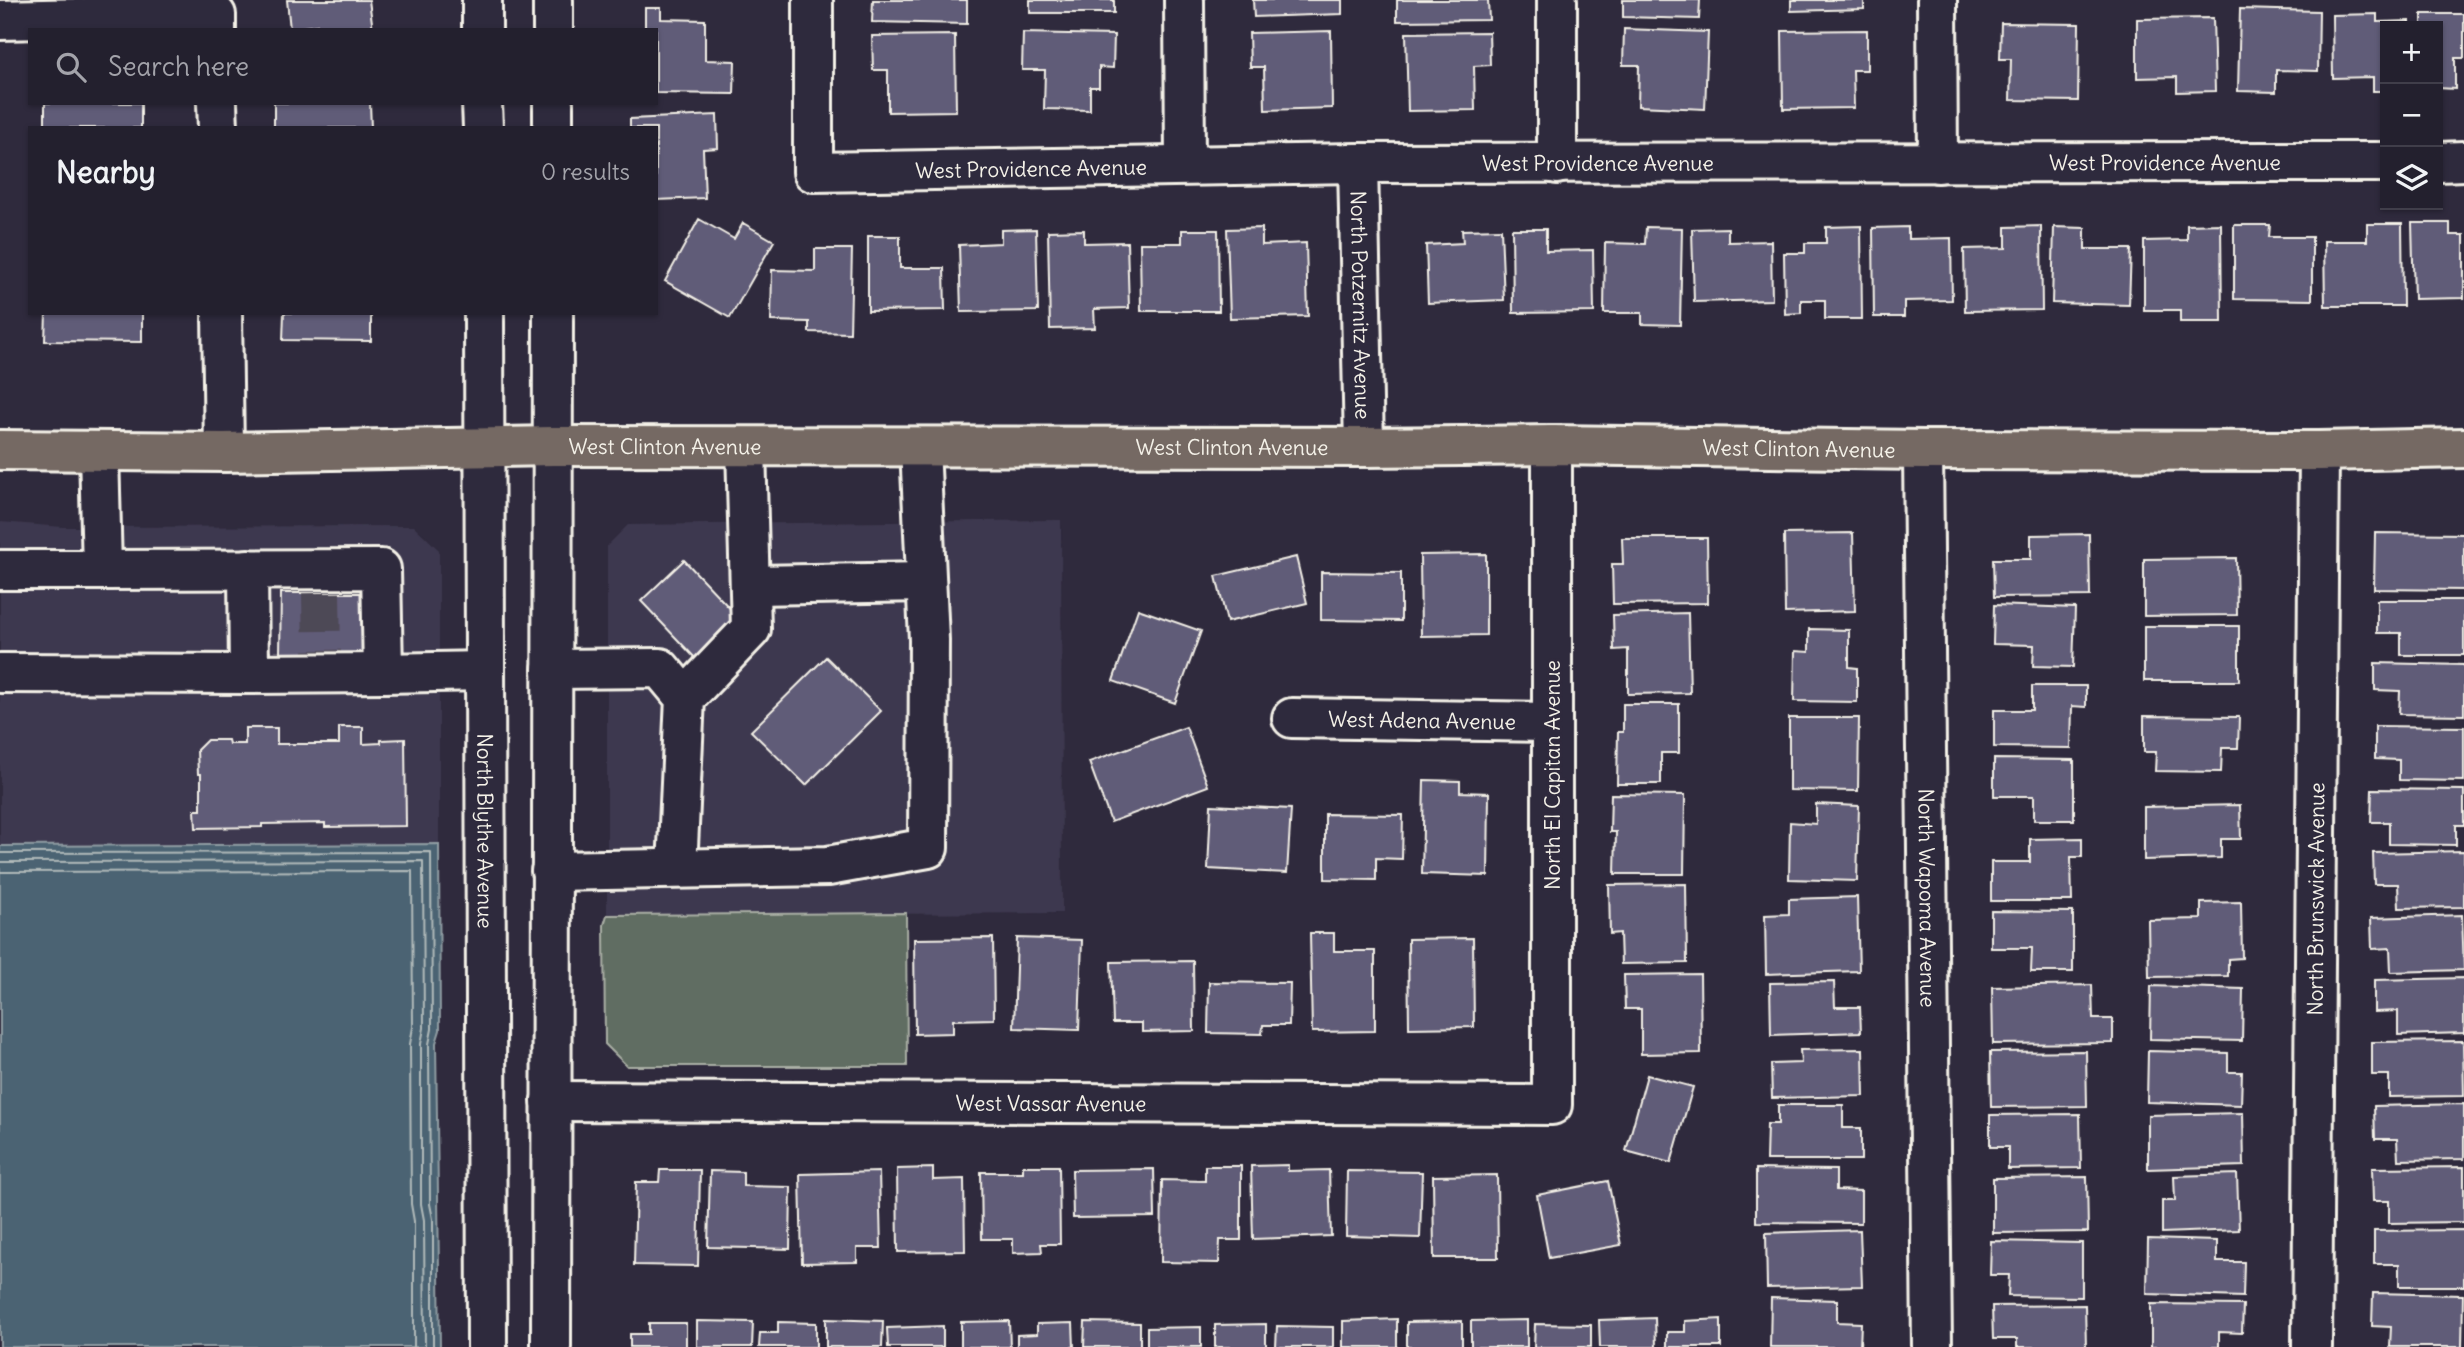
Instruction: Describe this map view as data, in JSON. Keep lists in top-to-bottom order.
{
  "streets": {
    "main road": ["West Clinton Avenue"],
    "street": [
      "West Providence Avenue",
      "North Potzernitz Avenue",
      "West Adena Avenue",
      "North El Capitan Avenue",
      "North Blythe Avenue",
      "North Wapoma Avenue",
      "North Brunswick Avenue",
      "West Vassar Avenue"
    ]
  },
  "crossings": [
    ["West Providence Avenue", "North Potzernitz Avenue"],
    ["North Potzernitz Avenue", "West Clinton Avenue"],
    ["West Clinton Avenue", "North El Capitan Avenue"],
    ["West Clinton Avenue", "North Blythe Avenue"],
    ["West Clinton Avenue", "North Wapoma Avenue"],
    ["West Clinton Avenue", "North Brunswick Avenue"],
    ["West Adena Avenue", "North El Capitan Avenue"],
    ["North El Capitan Avenue", "West Vassar Avenue"]
  ],
  "page": {
    "map_buttons": ["+", "−"],
    "search": "Search here",
    "heading": ["Nearby", "0 results"]
  }
}
